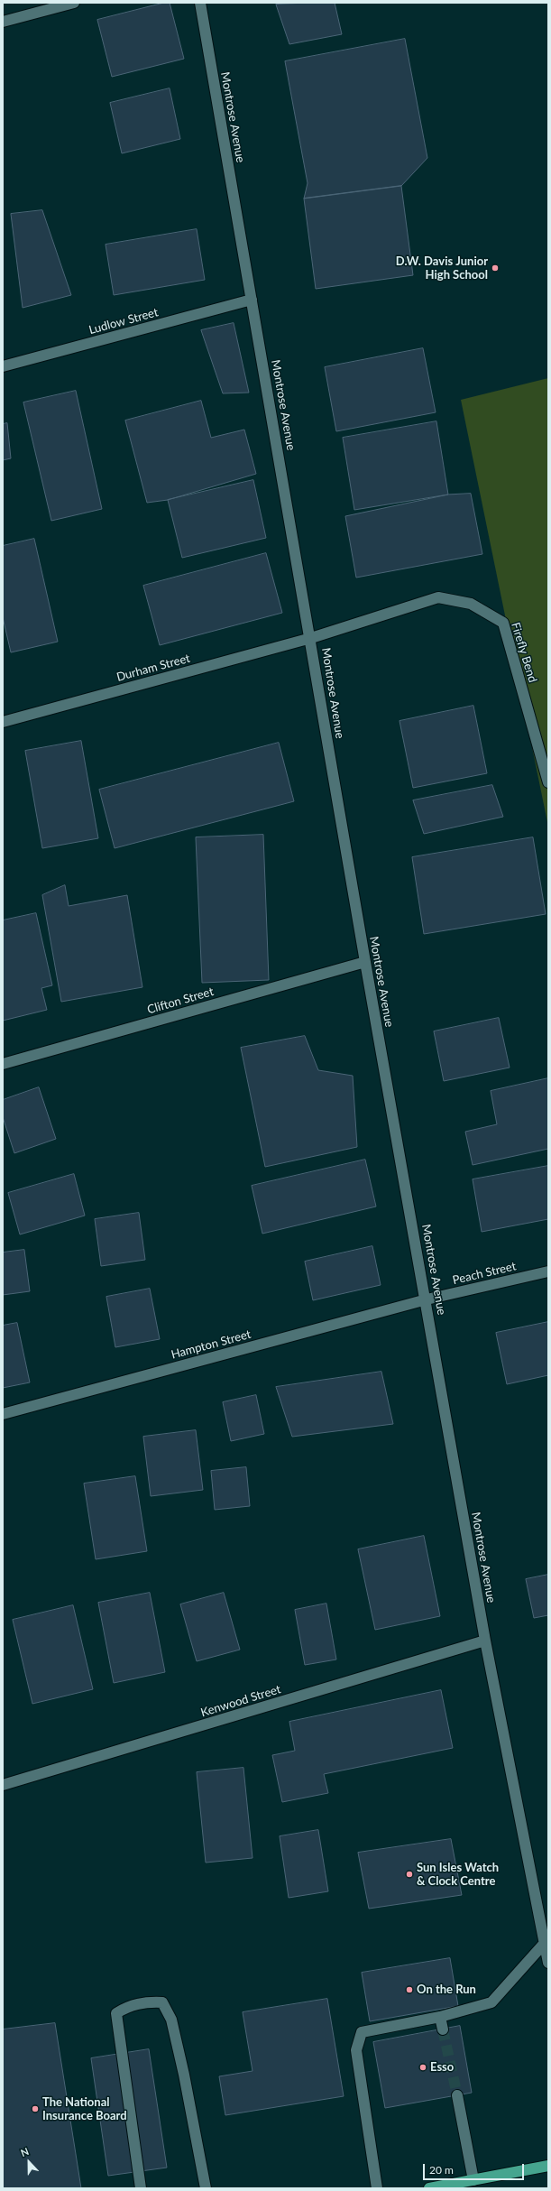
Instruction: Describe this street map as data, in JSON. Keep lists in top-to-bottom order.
{
  "streets": {
    "street": [
      "Montrose Avenue",
      "Ludlow Street",
      "Firefly Bend",
      "Durham Street",
      "Clifton Street",
      "Peach Street",
      "Hampton Street",
      "Kenwood Street"
    ]
  },
  "crossings": [
    ["Montrose Avenue", "Ludlow Street"],
    ["Montrose Avenue", "Firefly Bend"],
    ["Montrose Avenue", "Durham Street"],
    ["Montrose Avenue", "Clifton Street"],
    ["Montrose Avenue", "Peach Street"],
    ["Montrose Avenue", "Hampton Street"],
    ["Montrose Avenue", "Kenwood Street"],
    ["Firefly Bend", "Durham Street"],
    ["Peach Street", "Hampton Street"]
  ],
  "places": [
    "D.W. Davis Junior High School",
    "Sun Isles Watch & Clock Centre",
    "On the Run",
    "Esso",
    "The National Insurance Board"
  ],
  "scale_bar": "20 m",
  "north": "top"
}
